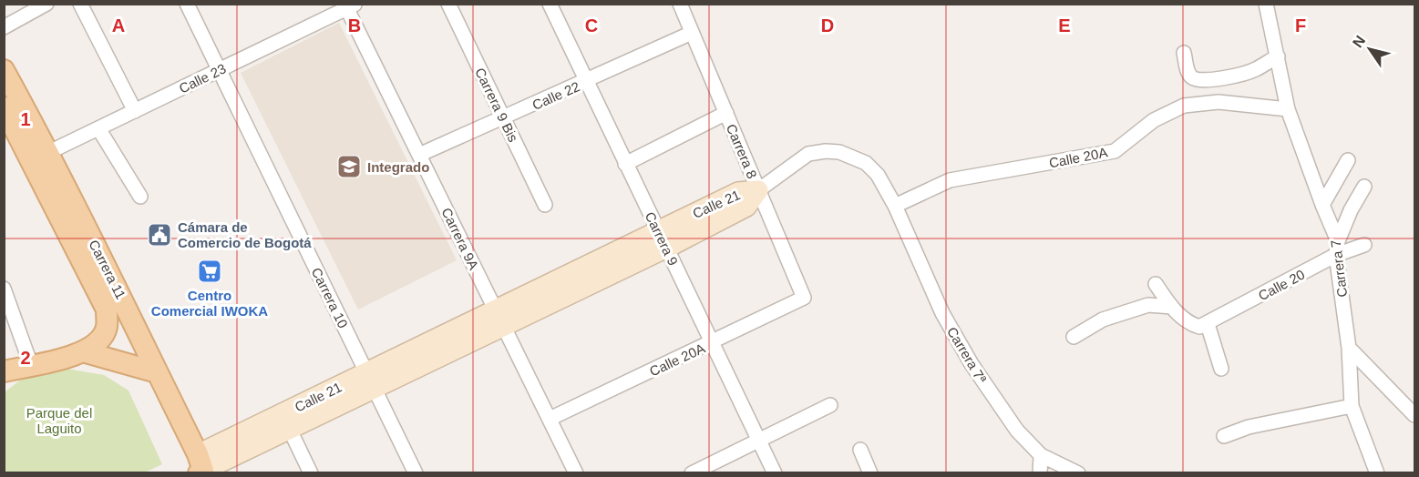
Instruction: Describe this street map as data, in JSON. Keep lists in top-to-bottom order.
{
  "streets": {
    "main road": ["Carrera 11"],
    "street": [
      "Calle 23",
      "Calle 22",
      "Carrera 9 Bis",
      "Carrera 8",
      "Calle 20A",
      "Calle 21",
      "Carrera 9A",
      "Carrera 9",
      "Carrera 7",
      "Calle 20",
      "Carrera 10",
      "Carrera 7ª"
    ]
  },
  "crossings": [
    ["Calle 23", "Carrera 9A"],
    ["Calle 23", "Carrera 11"],
    ["Calle 23", "Carrera 10"],
    ["Calle 22", "Carrera 9 Bis"],
    ["Calle 22", "Carrera 8"],
    ["Calle 22", "Carrera 9A"],
    ["Calle 22", "Carrera 9"],
    ["Carrera 8", "Calle 20A"],
    ["Carrera 8", "Calle 21"],
    ["Carrera 8", "Carrera 7ª"],
    ["Calle 20A", "Carrera 9A"],
    ["Calle 20A", "Carrera 9"],
    ["Calle 20A", "Carrera 7"],
    ["Calle 20A", "Carrera 7ª"],
    ["Calle 21", "Carrera 9A"],
    ["Calle 21", "Carrera 9"],
    ["Calle 21", "Carrera 11"],
    ["Calle 21", "Carrera 10"],
    ["Calle 21", "Carrera 7ª"],
    ["Carrera 7", "Calle 20"]
  ],
  "parks": ["Parque del Laguito"],
  "places": {
    "school or university": ["Integrado"],
    "public building": ["Cámara de Comercio de Bogotá"],
    "supermarket": ["Centro Comercial IWOKA"]
  },
  "north": "top left",
  "grid": {
    "columns": [
      "A",
      "B",
      "C",
      "D",
      "E",
      "F"
    ],
    "rows": ["1", "2"]
  }
}
